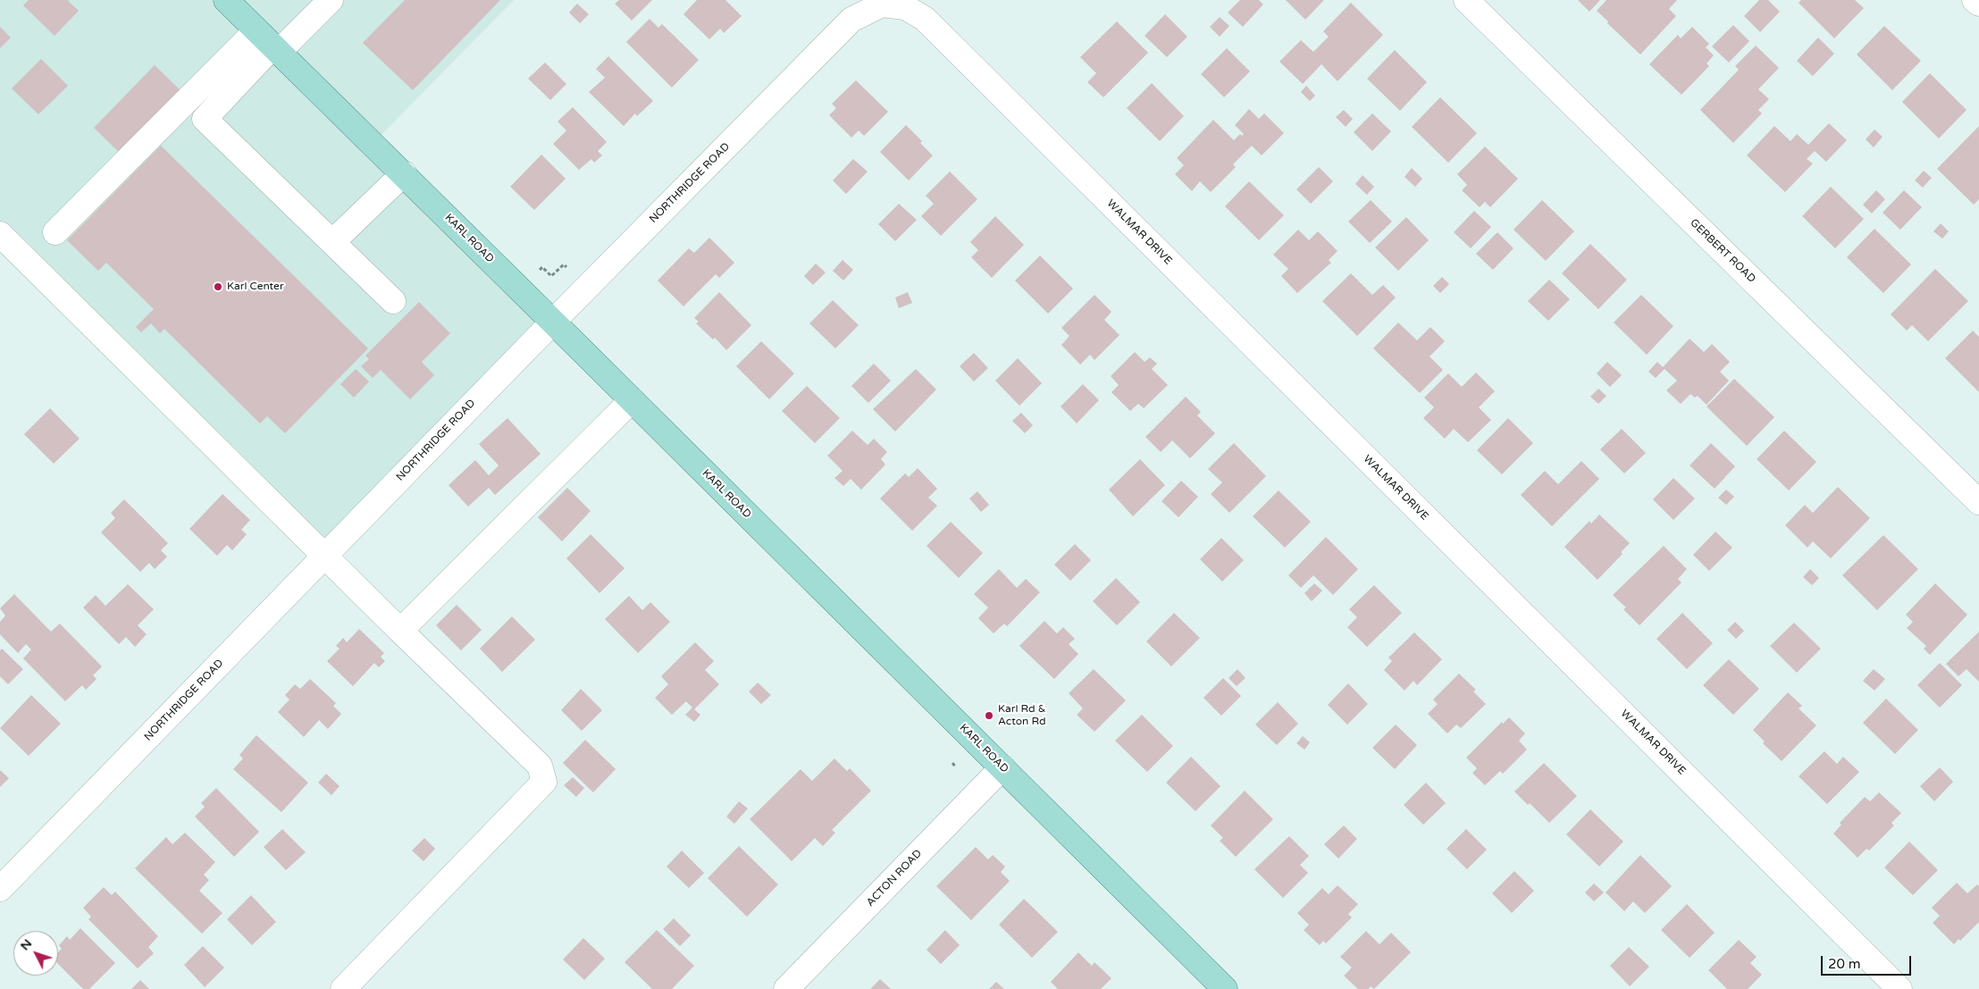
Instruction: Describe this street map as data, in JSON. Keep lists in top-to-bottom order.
{
  "streets": {
    "main road": ["KARL ROAD"],
    "street": [
      "NORTHRIDGE ROAD",
      "WALMAR DRIVE",
      "GERBERT ROAD",
      "ACTON ROAD"
    ]
  },
  "crossings": [
    ["NORTHRIDGE ROAD", "WALMAR DRIVE"],
    ["NORTHRIDGE ROAD", "KARL ROAD"],
    ["KARL ROAD", "ACTON ROAD"]
  ],
  "places": ["Karl Center", "Karl Rd & Acton Rd"],
  "scale_bar": "20 m",
  "north": "top left"
}
